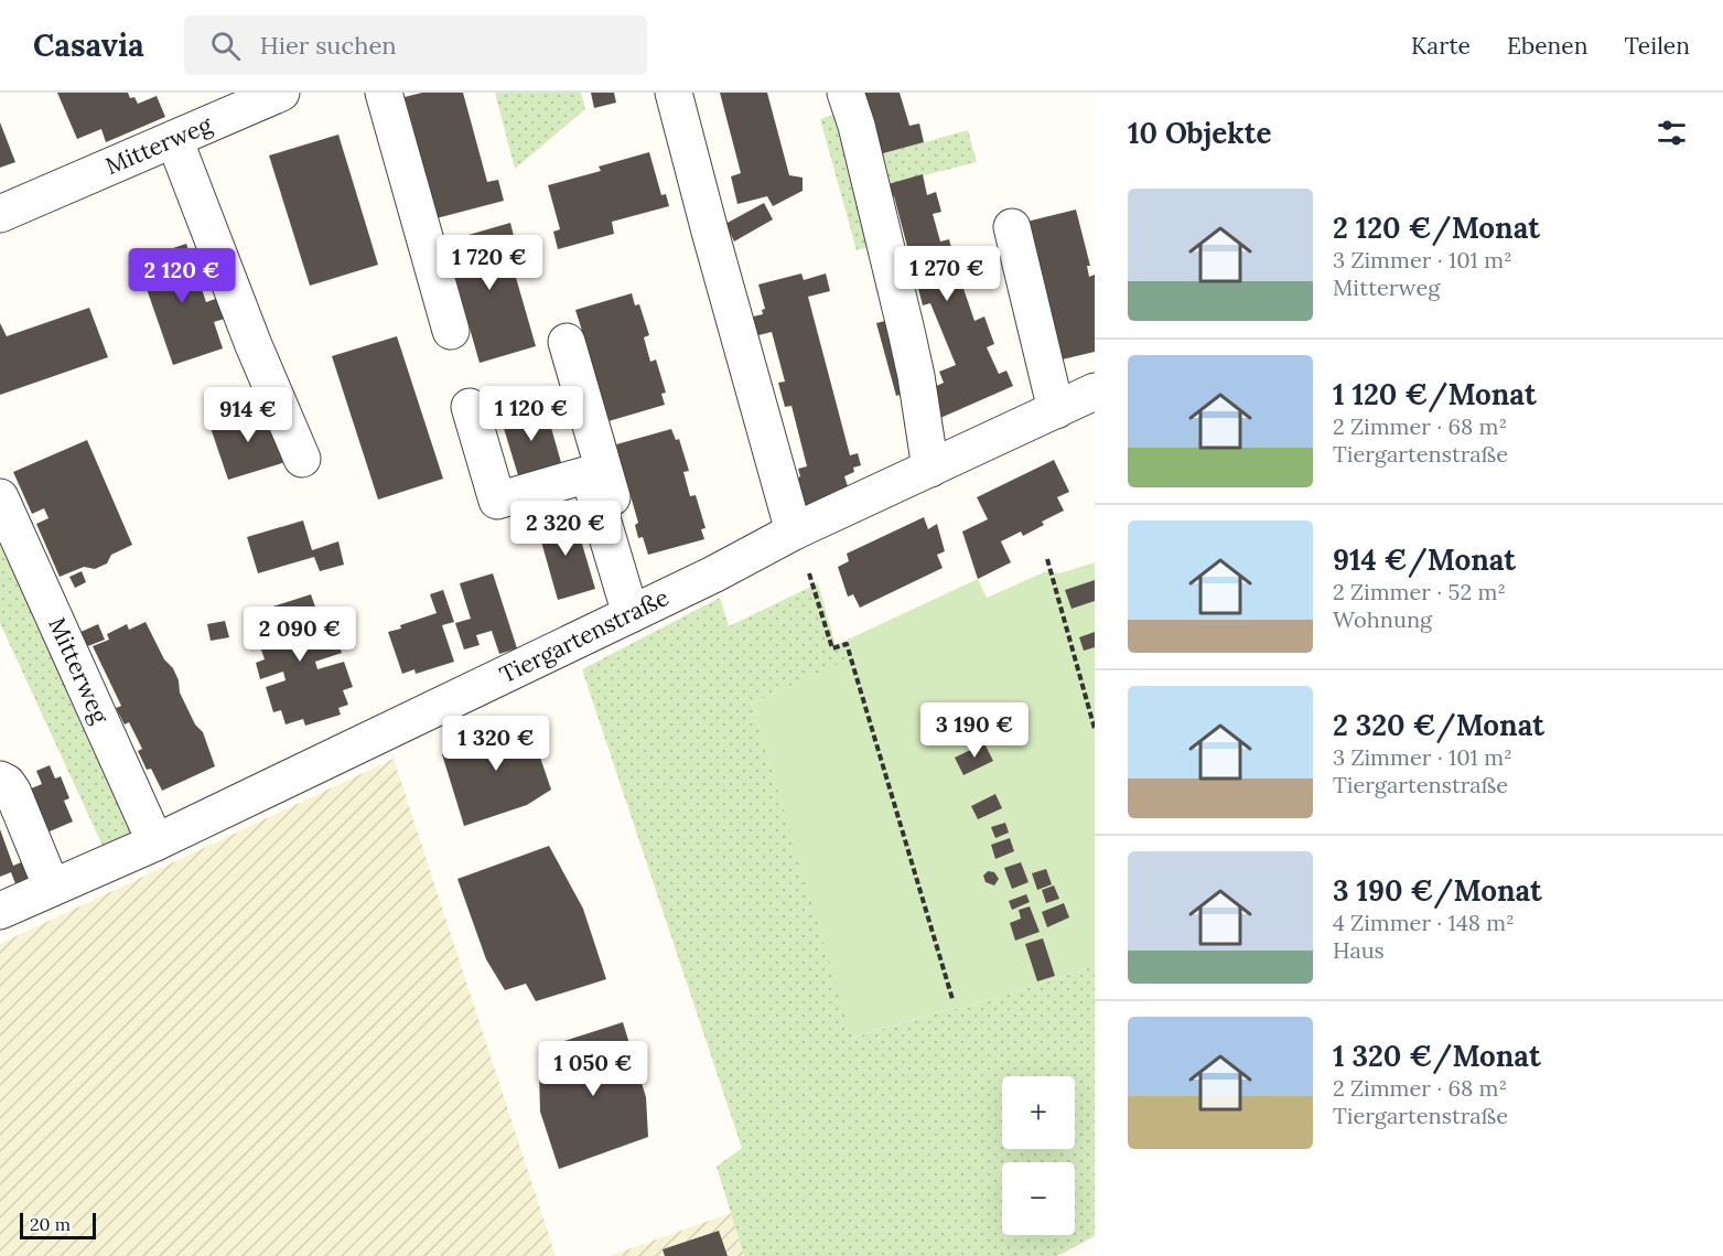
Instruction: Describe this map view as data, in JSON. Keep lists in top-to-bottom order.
{
  "streets": {
    "street": ["Mitterweg", "Tiergartenstraße"]
  },
  "crossings": [
    ["Mitterweg", "Tiergartenstraße"]
  ],
  "scale_bar": "20 m",
  "page": {
    "header": "Casavia",
    "search": "Hier suchen",
    "nav": ["Karte", "Ebenen", "Teilen"],
    "heading": "10 Objekte",
    "list": [
      {
        "name": "2 120 €/Monat",
        "note": "3 Zimmer · 101 m² · Mitterweg"
      },
      {
        "name": "1 120 €/Monat",
        "note": "2 Zimmer · 68 m² · Tiergartenstraße"
      },
      {
        "name": "914 €/Monat",
        "note": "2 Zimmer · 52 m² · Wohnung"
      },
      {
        "name": "2 320 €/Monat",
        "note": "3 Zimmer · 101 m² · Tiergartenstraße"
      },
      {
        "name": "3 190 €/Monat",
        "note": "4 Zimmer · 148 m² · Haus"
      },
      {
        "name": "1 320 €/Monat",
        "note": "2 Zimmer · 68 m² · Tiergartenstraße"
      }
    ],
    "price": [
      "1 720 €",
      "1 270 €",
      "2 120 €",
      "1 120 €",
      "914 €",
      "2 320 €",
      "2 090 €",
      "3 190 €",
      "1 320 €",
      "1 050 €"
    ],
    "map_buttons": ["+", "−"],
    "scale": "20 m"
  }
}
